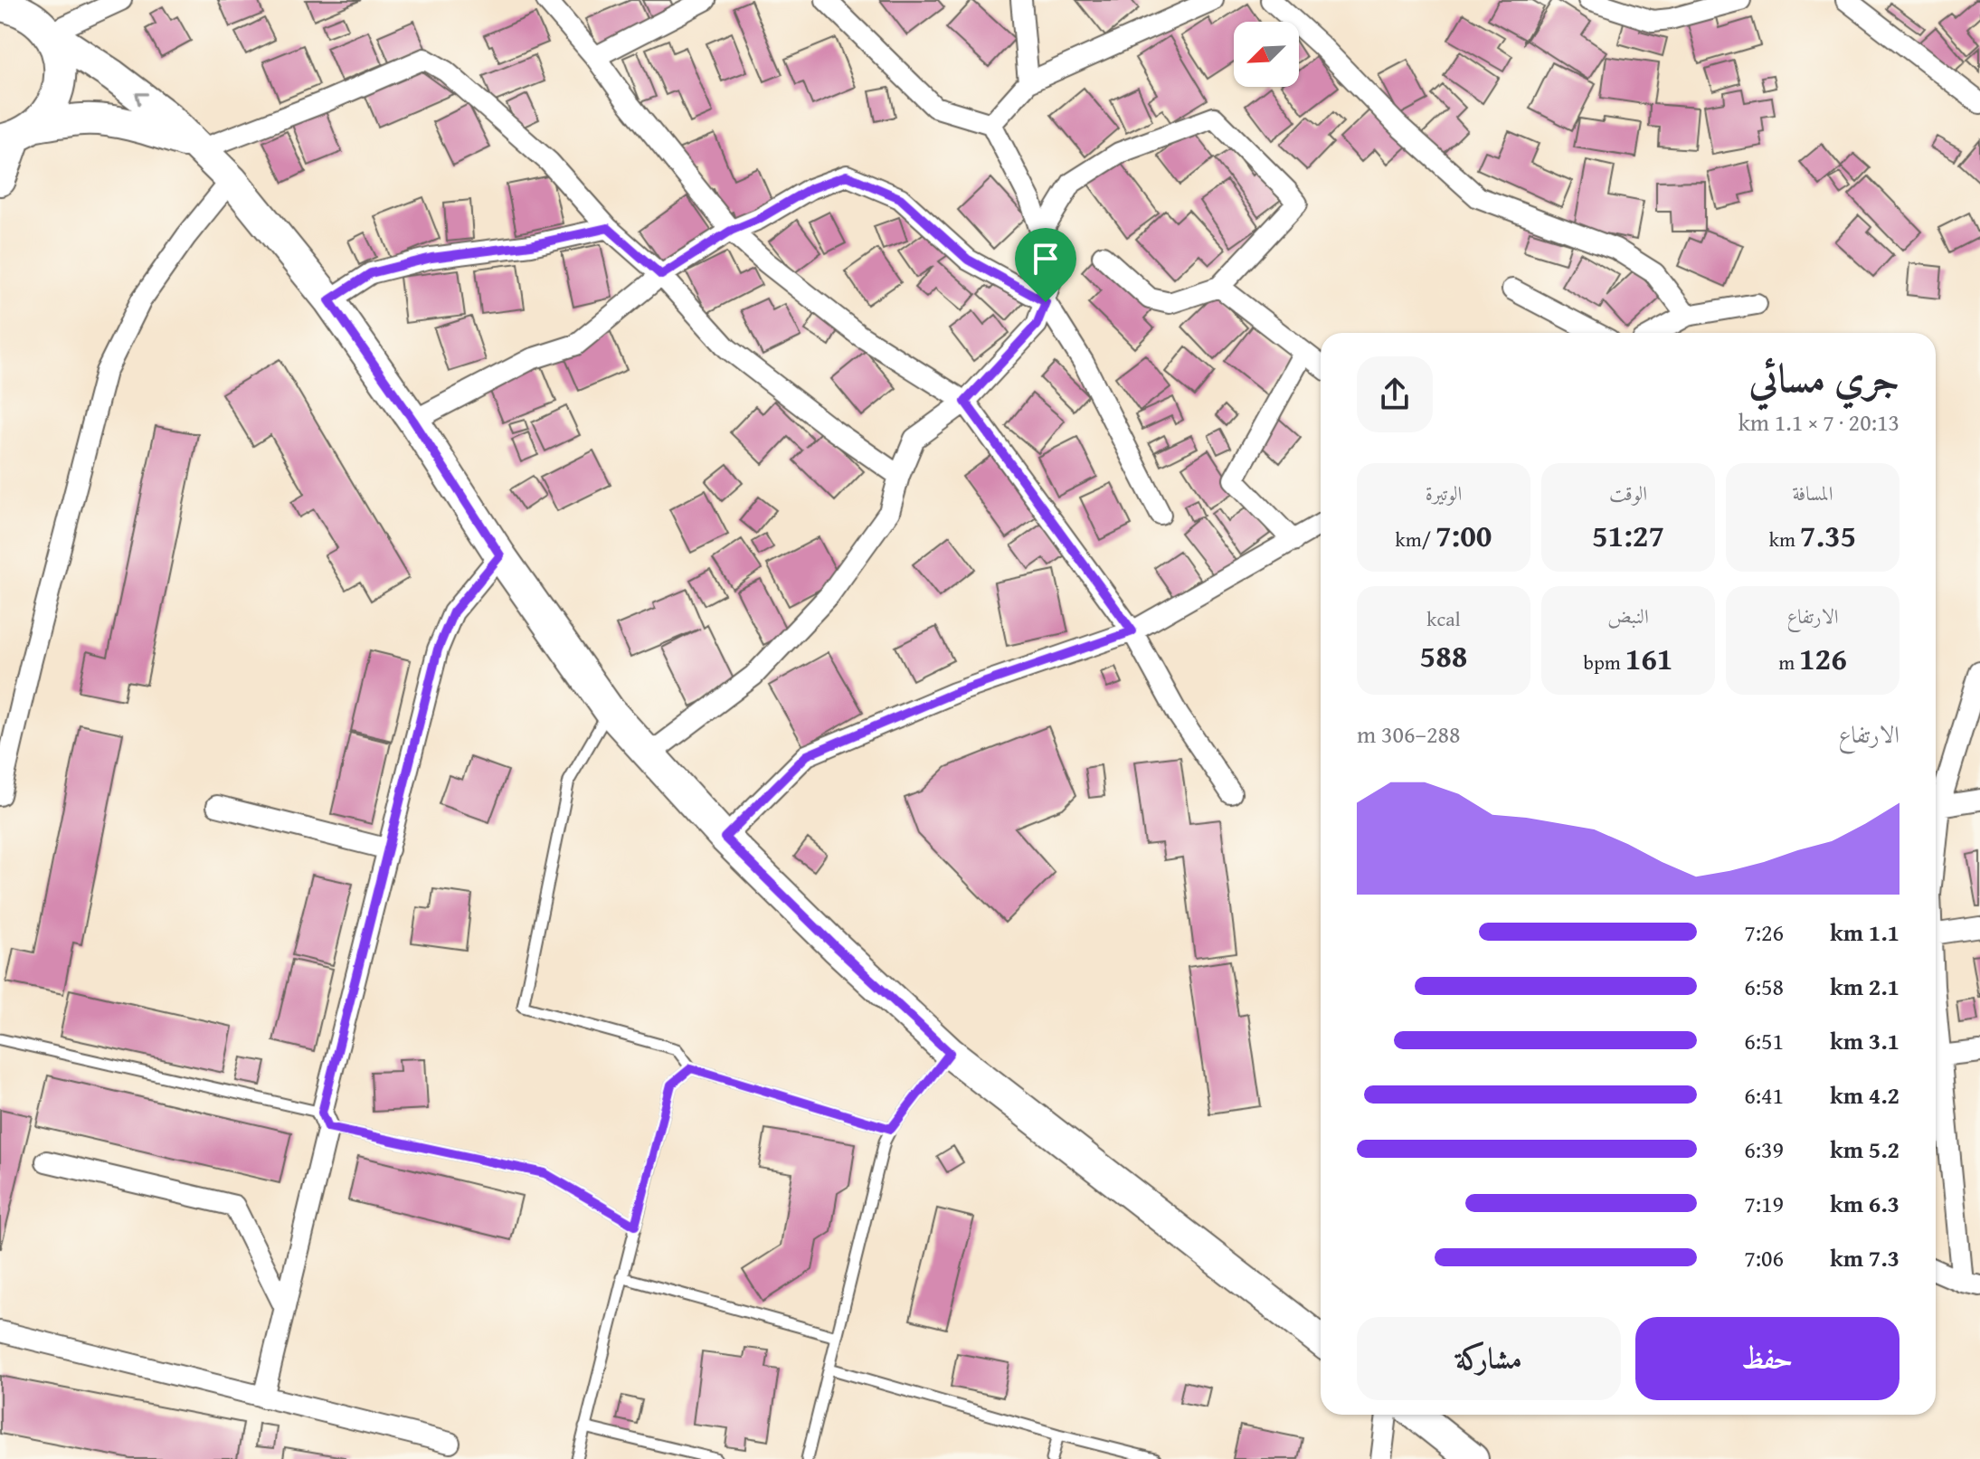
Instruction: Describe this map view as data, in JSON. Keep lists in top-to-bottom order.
{
  "north": "bottom left",
  "page": {
    "heading": ["جري مسائي", "20:13 · 7 × 1.1 km"],
    "stats": [
      ["المسافة", "7.35 km"],
      ["الوقت", "51:27"],
      ["الوتيرة", "7:00 /km"],
      ["الارتفاع", "126 m"],
      ["النبض", "161 bpm"],
      ["kcal", "588"]
    ],
    "chart": ["الارتفاع", "288–306 m"],
    "list": [
      {
        "name": "1.1 km",
        "note": "7:26"
      },
      {
        "name": "2.1 km",
        "note": "6:58"
      },
      {
        "name": "3.1 km",
        "note": "6:51"
      },
      {
        "name": "4.2 km",
        "note": "6:41"
      },
      {
        "name": "5.2 km",
        "note": "6:39"
      },
      {
        "name": "6.3 km",
        "note": "7:19"
      },
      {
        "name": "7.3 km",
        "note": "7:06"
      }
    ],
    "buttons": ["حفظ", "مشاركة"]
  }
}
